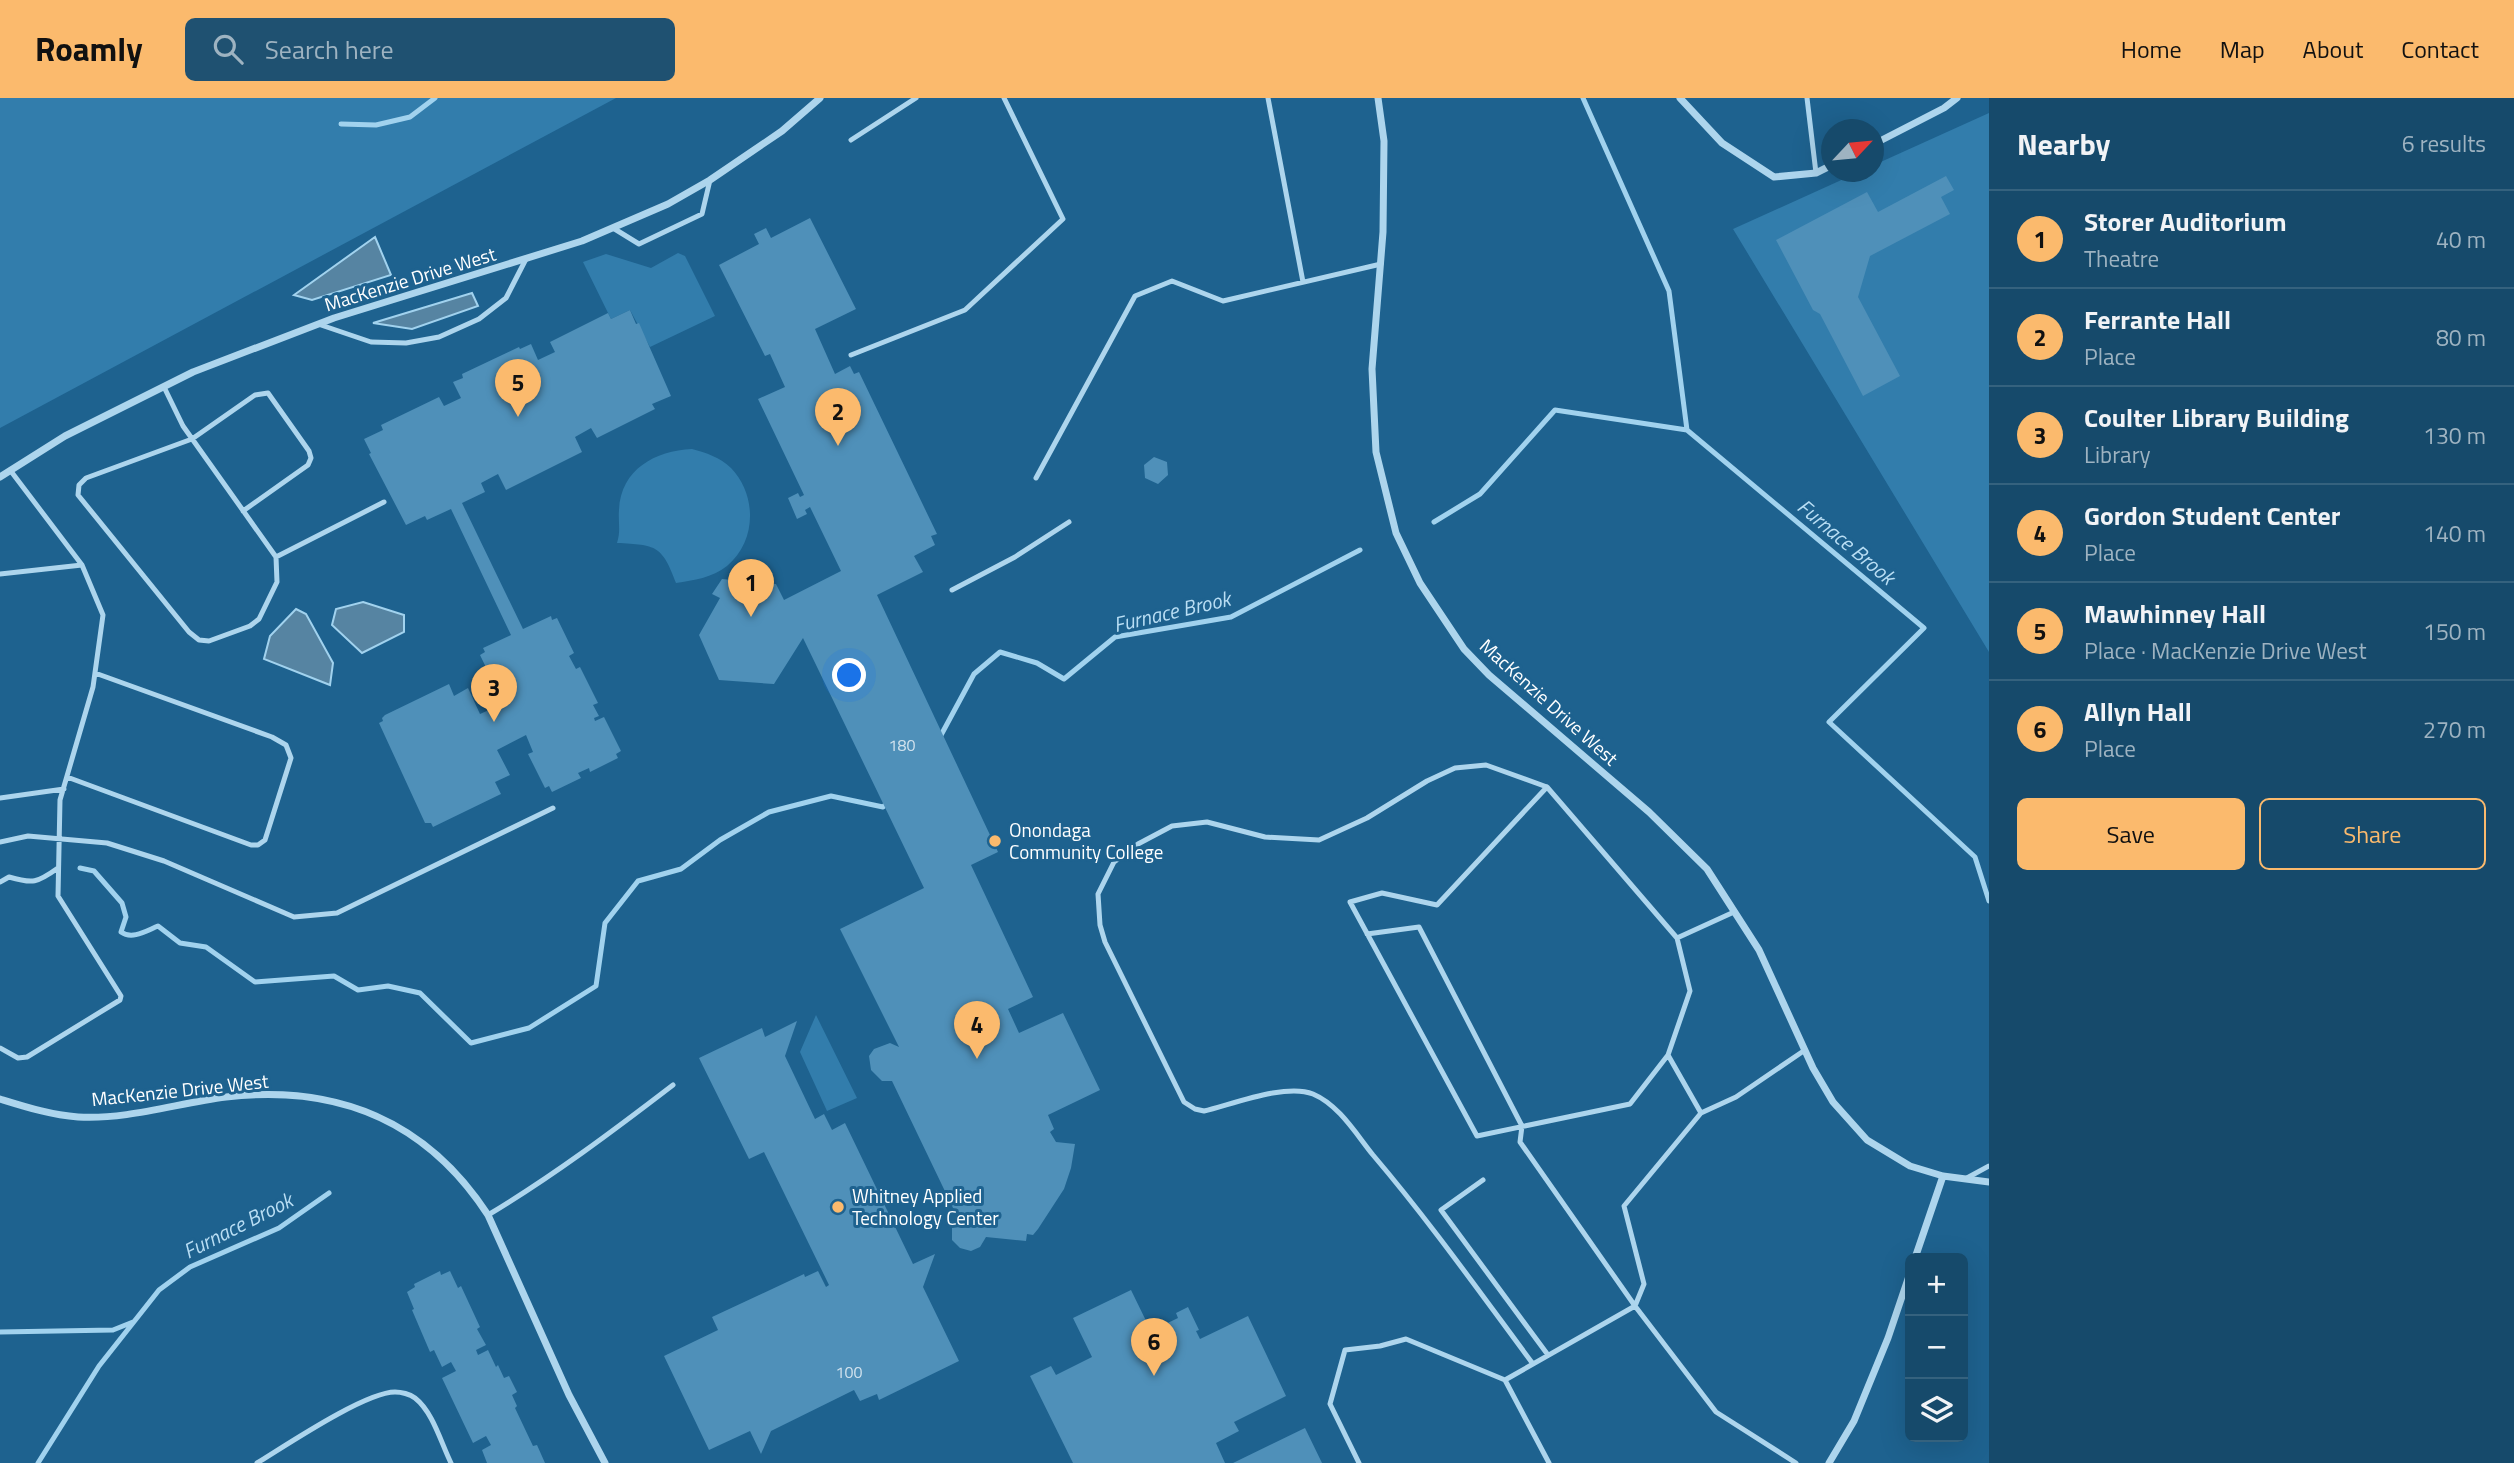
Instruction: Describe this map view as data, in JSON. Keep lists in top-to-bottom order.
{
  "streets": {
    "street": ["MacKenzie Drive West"]
  },
  "water": ["Furnace Brook"],
  "places": ["Onondaga Community College", "Whitney Applied Technology Center"],
  "house_numbers": ["180", "100"],
  "north": "top right",
  "page": {
    "header": "Roamly",
    "search": "Search here",
    "nav": [
      "Home",
      "Map",
      "About",
      "Contact"
    ],
    "heading": ["Nearby", "6 results"],
    "list": [
      {
        "mark": "1",
        "name": "Storer Auditorium",
        "note": "Theatre",
        "value": "40 m"
      },
      {
        "mark": "2",
        "name": "Ferrante Hall",
        "note": "Place",
        "value": "80 m"
      },
      {
        "mark": "3",
        "name": "Coulter Library Building",
        "note": "Library",
        "value": "130 m"
      },
      {
        "mark": "4",
        "name": "Gordon Student Center",
        "note": "Place",
        "value": "140 m"
      },
      {
        "mark": "5",
        "name": "Mawhinney Hall",
        "note": "Place · MacKenzie Drive West",
        "value": "150 m"
      },
      {
        "mark": "6",
        "name": "Allyn Hall",
        "note": "Place",
        "value": "270 m"
      }
    ],
    "pins": [
      "5",
      "2",
      "1",
      "3",
      "4",
      "6"
    ],
    "buttons": ["Save", "Share"],
    "map_buttons": ["+", "−"]
  }
}
